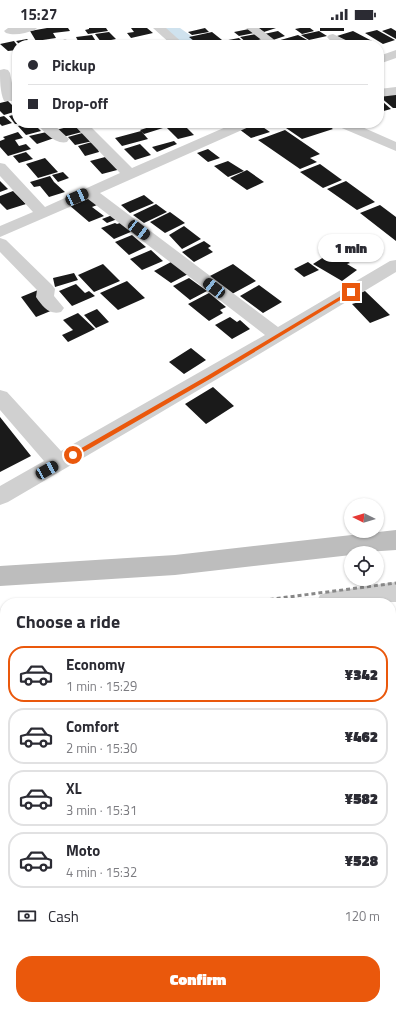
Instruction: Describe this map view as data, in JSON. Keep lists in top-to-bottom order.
{
  "north": "left",
  "page": {
    "status": "15:27",
    "banner": ["Pickup", "Drop-off"],
    "bubble": "1 min",
    "heading": "Choose a ride",
    "list": [
      {
        "name": "Economy",
        "note": "1 min · 15:29",
        "value": "¥342"
      },
      {
        "name": "Comfort",
        "note": "2 min · 15:30",
        "value": "¥462"
      },
      {
        "name": "XL",
        "note": "3 min · 15:31",
        "value": "¥582"
      },
      {
        "name": "Moto",
        "note": "4 min · 15:32",
        "value": "¥528"
      }
    ],
    "pay": ["Cash", "120 m"],
    "buttons": "Confirm"
  }
}
